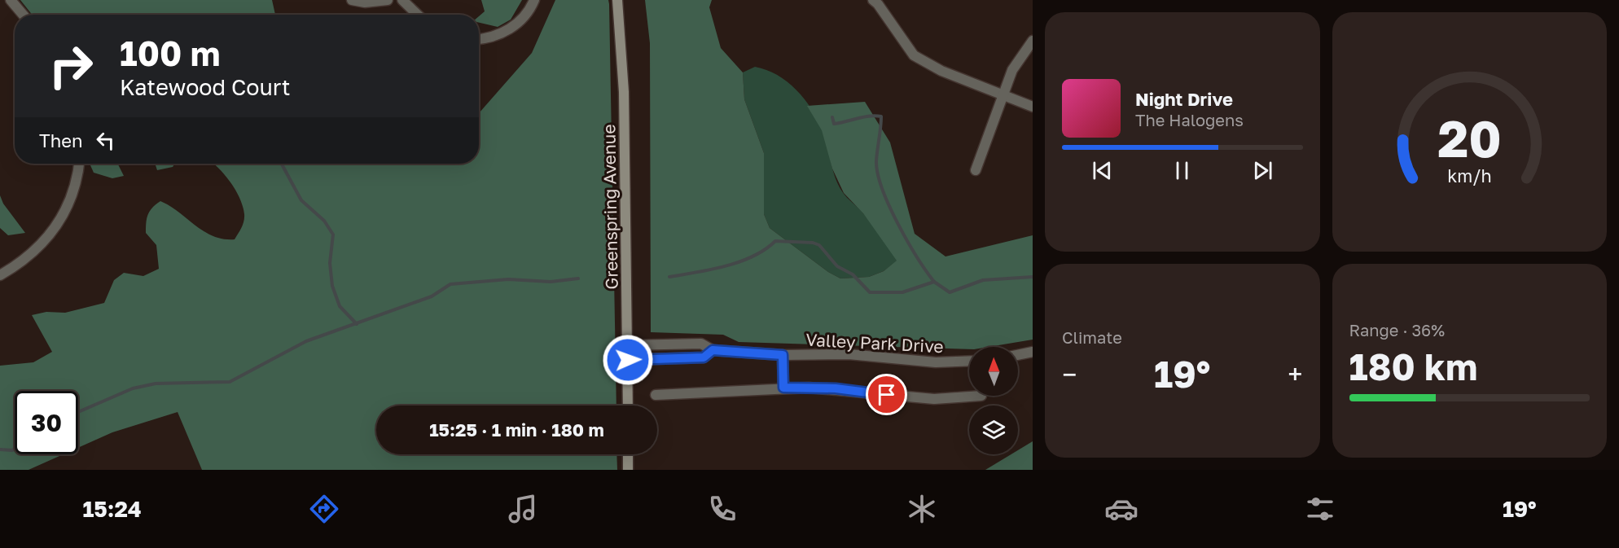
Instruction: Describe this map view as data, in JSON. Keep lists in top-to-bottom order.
{
  "streets": {
    "main road": ["Greenspring Avenue"],
    "street": ["Valley Park Drive"]
  },
  "crossings": [
    ["Greenspring Avenue", "Valley Park Drive"]
  ],
  "north": "top",
  "page": {
    "turn": ["100 m", "Katewood Court"],
    "song": ["Night Drive", "The Halogens"],
    "then": "Then",
    "tile": [
      "Climate",
      ["Range · 36%", "180 km"]
    ],
    "heat": ["−", "19°", "+"],
    "limit": "30",
    "trip": "15:25 · 1 min · 180 m",
    "tabs": ["15:24", "19°"],
    "gauge": ["20", "km/h"]
  }
}
